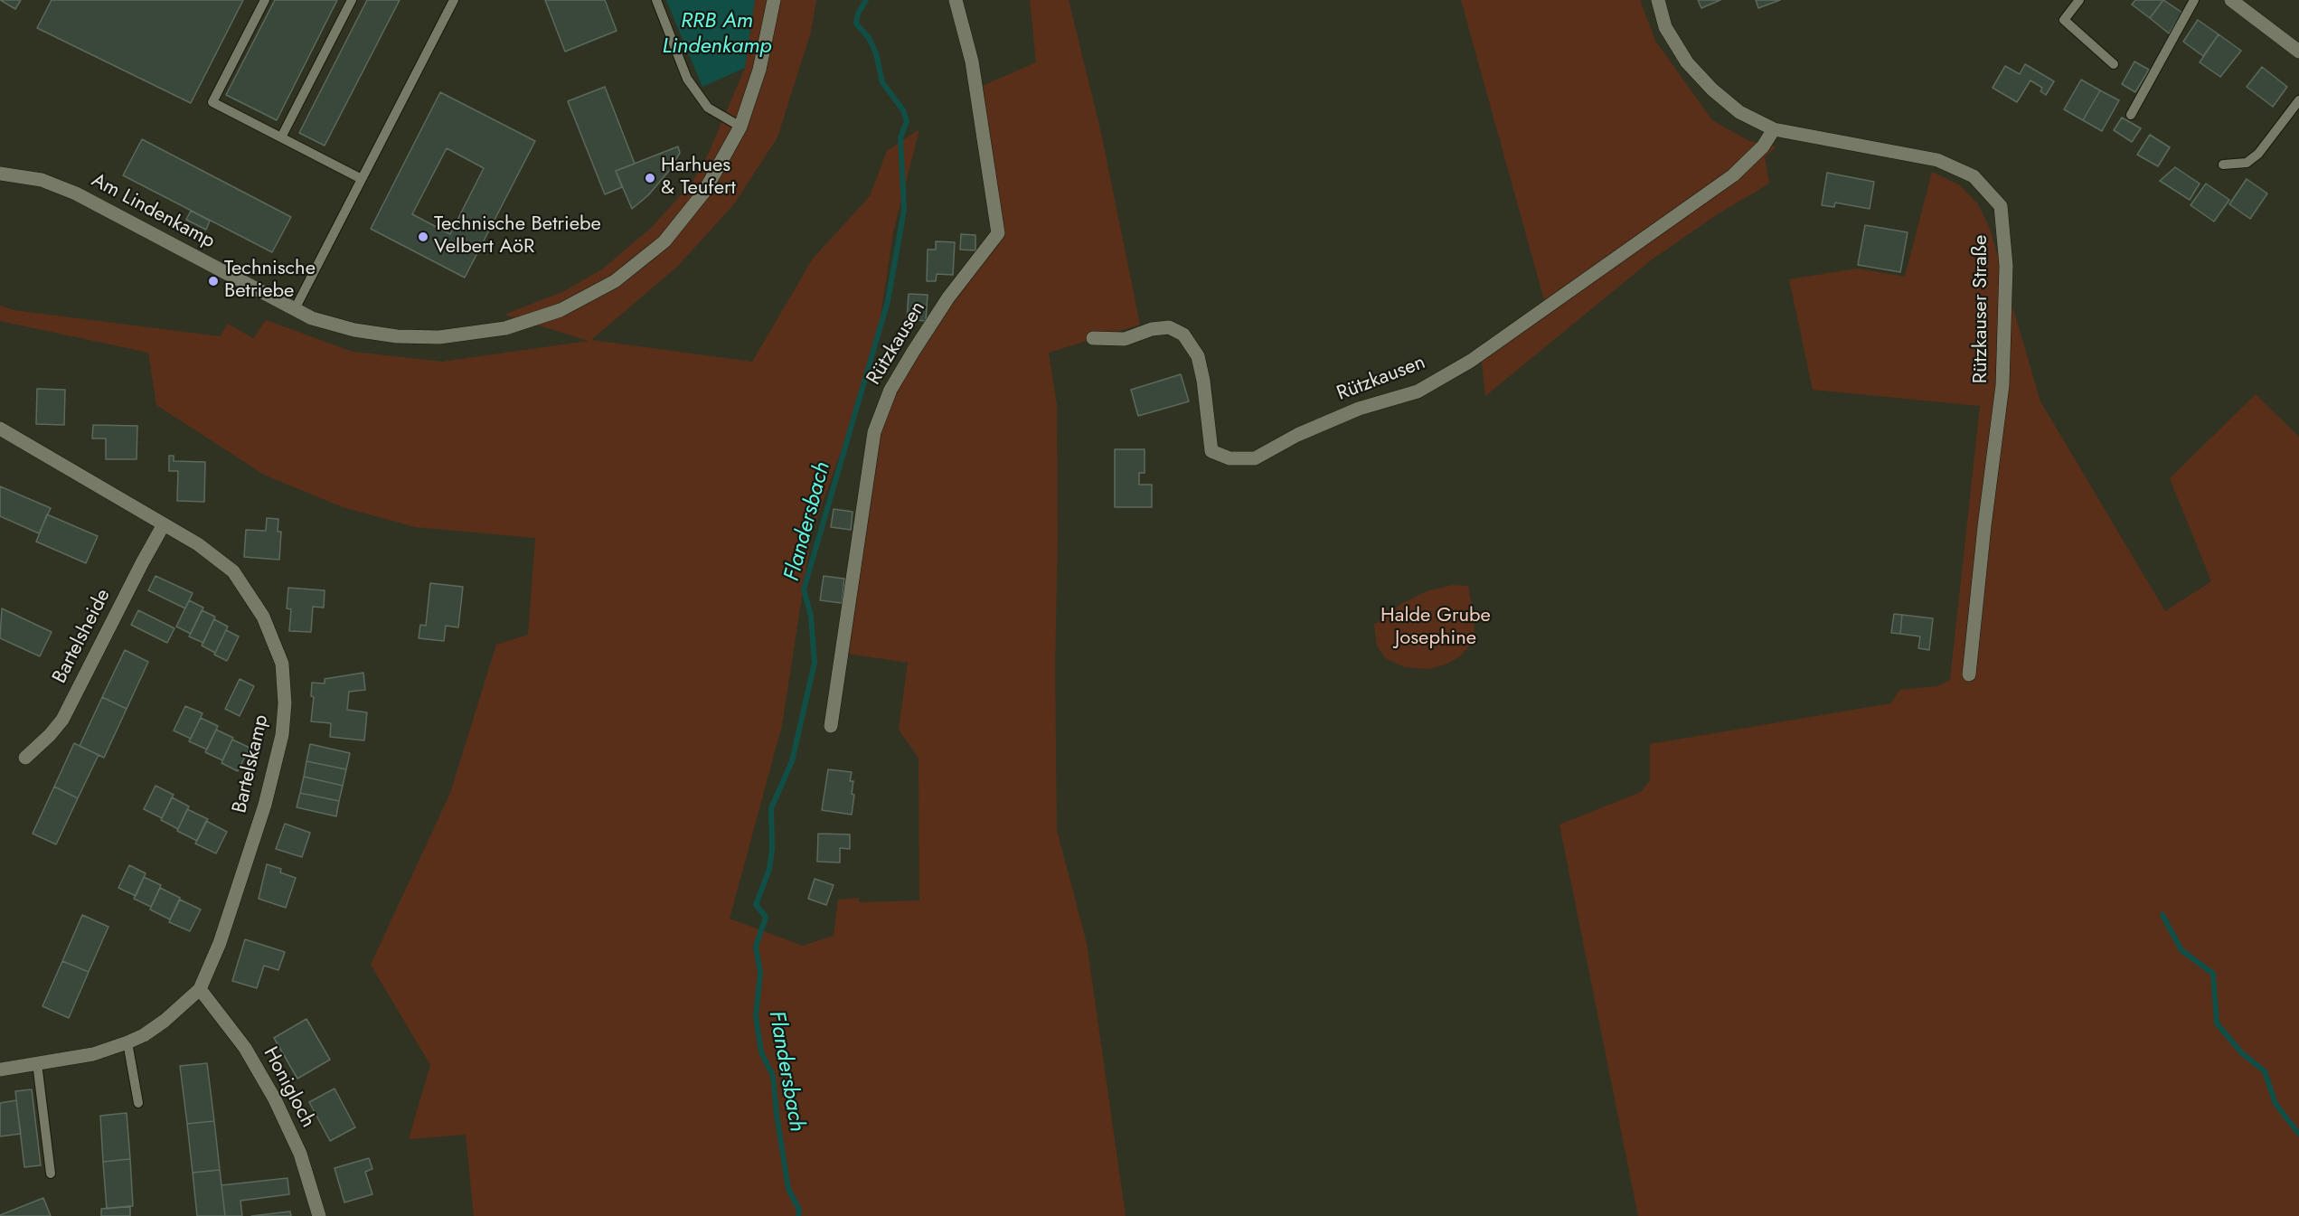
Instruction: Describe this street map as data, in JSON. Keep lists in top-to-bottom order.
{
  "streets": {
    "street": [
      "Am Lindenkamp",
      "Rützkauser Straße",
      "Rützkausen",
      "Bartelsheide",
      "Bartelskamp",
      "Honigloch"
    ]
  },
  "crossings": [
    ["Rützkauser Straße", "Rützkausen"],
    ["Bartelsheide", "Bartelskamp"],
    ["Bartelskamp", "Honigloch"]
  ],
  "water": ["RRB Am Lindenkamp", "Flandersbach"],
  "parks": ["Halde Grube Josephine"],
  "places": ["Harhues & Teufert", "Technische Betriebe Velbert AöR", "Technische Betriebe"]
}
